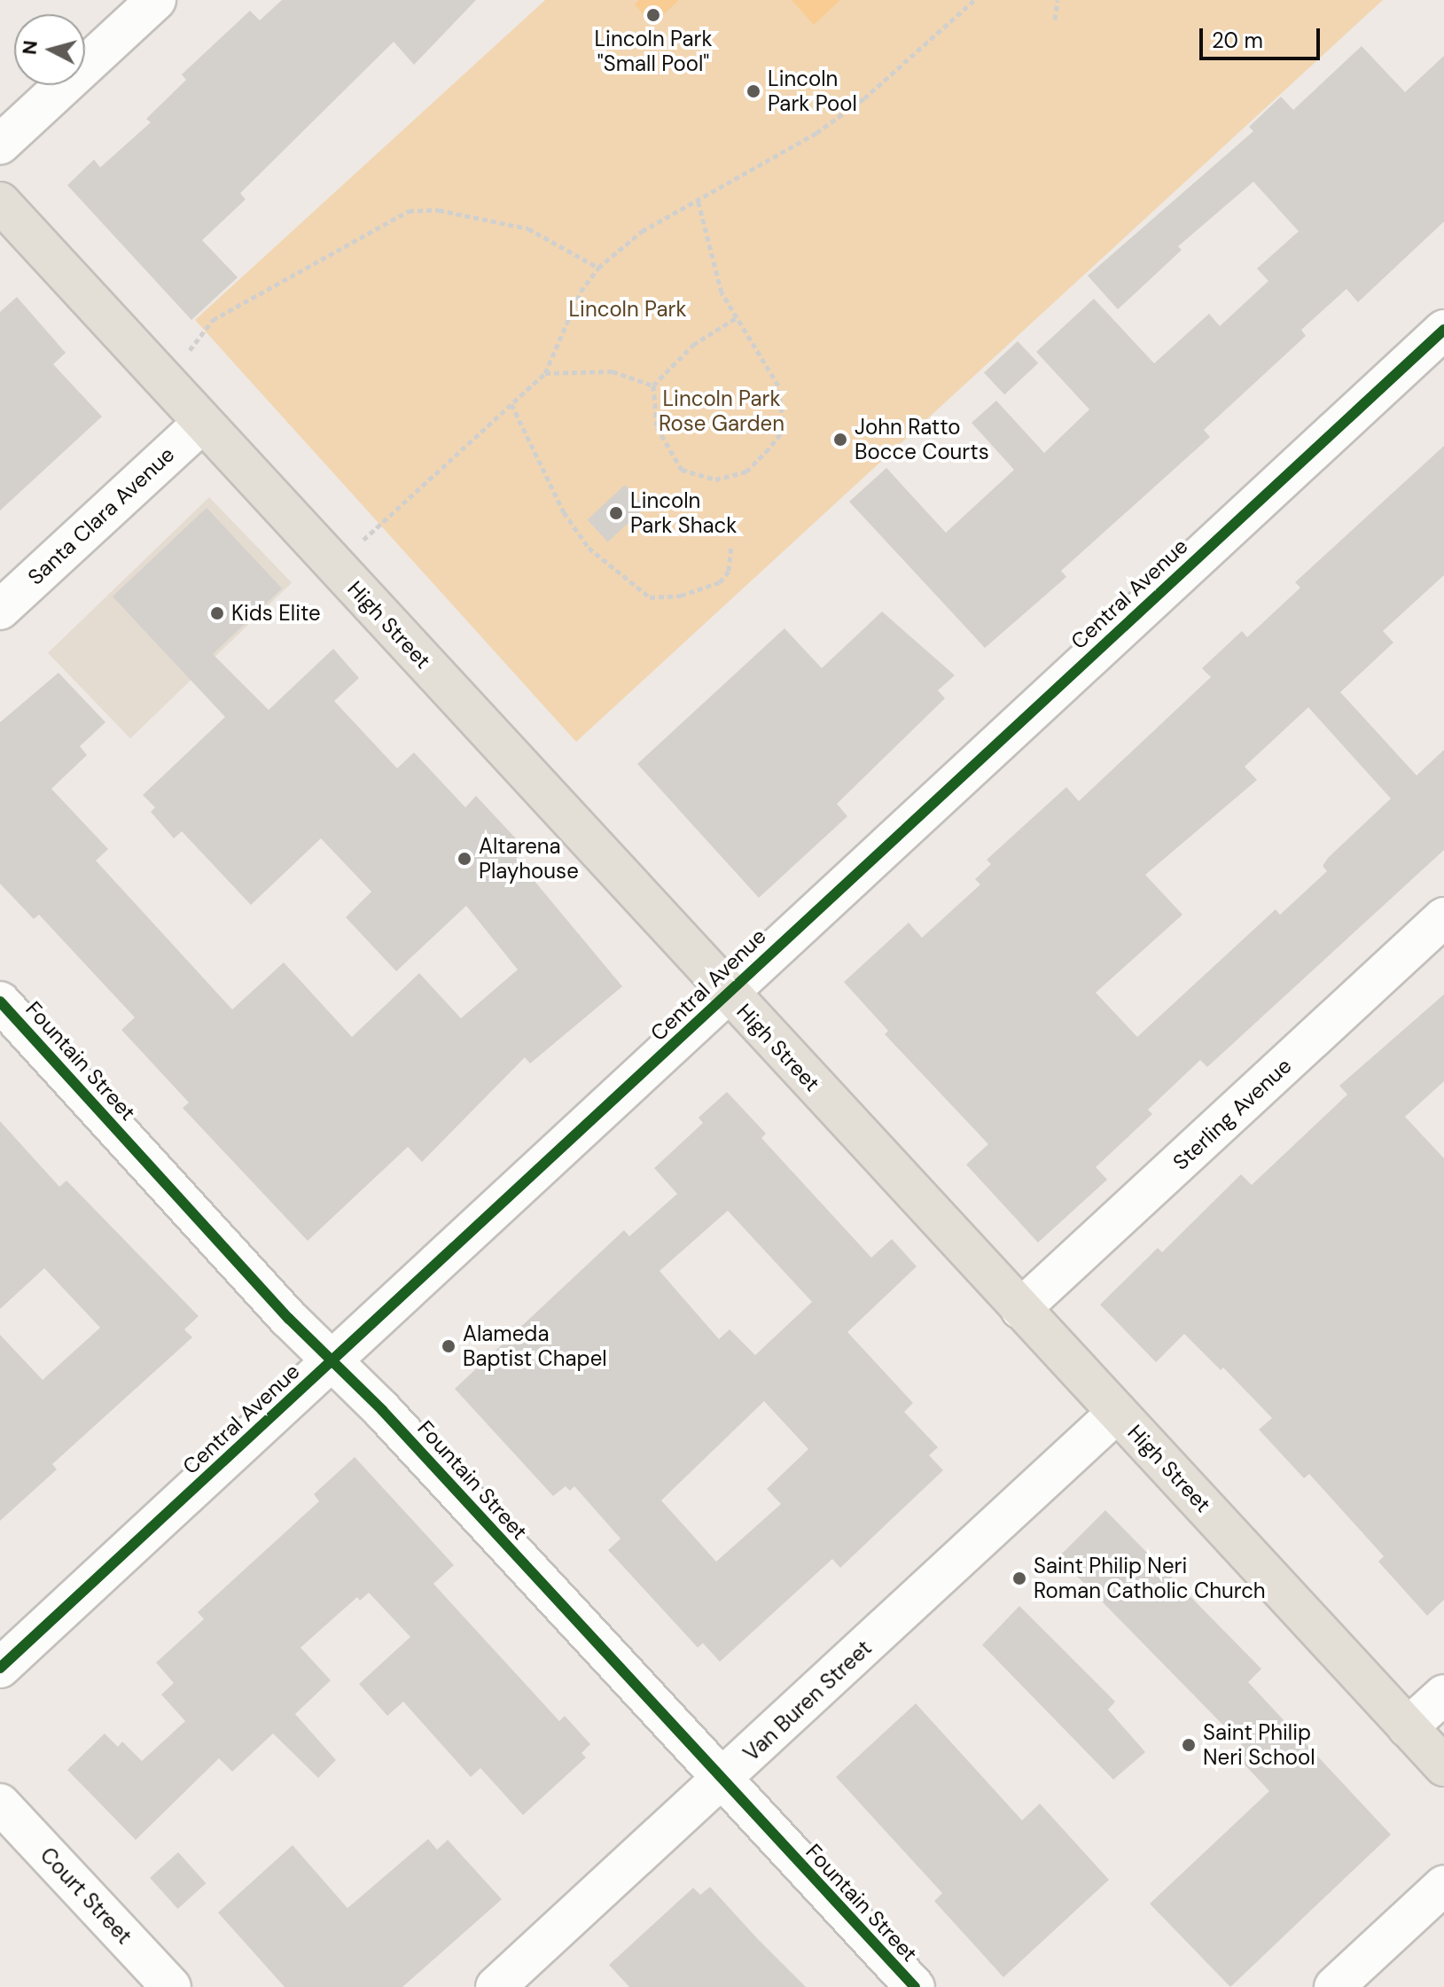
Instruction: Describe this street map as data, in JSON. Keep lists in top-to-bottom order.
{
  "streets": {
    "main road": ["High Street"],
    "street": [
      "Santa Clara Avenue",
      "Central Avenue",
      "Fountain Street",
      "Sterling Avenue",
      "Van Buren Street",
      "Court Street"
    ]
  },
  "crossings": [
    ["Santa Clara Avenue", "High Street"],
    ["Central Avenue", "High Street"],
    ["Central Avenue", "Fountain Street"],
    ["High Street", "Sterling Avenue"],
    ["High Street", "Van Buren Street"],
    ["Fountain Street", "Van Buren Street"]
  ],
  "parks": ["Lincoln Park", "Lincoln Park Rose Garden"],
  "places": [
    "Lincoln Park \"Small Pool\"",
    "Lincoln Park Pool",
    "John Ratto Bocce Courts",
    "Lincoln Park Shack",
    "Kids Elite",
    "Altarena Playhouse",
    "Alameda Baptist Chapel",
    "Saint Philip Neri Roman Catholic Church",
    "Saint Philip Neri School"
  ],
  "scale_bar": "20 m",
  "north": "left"
}
